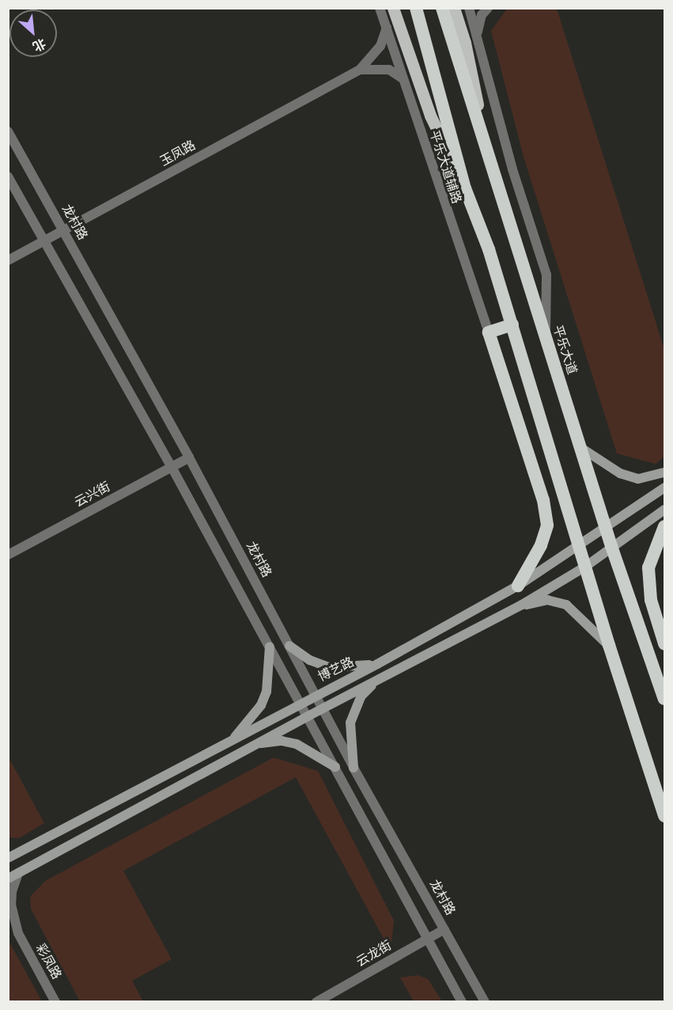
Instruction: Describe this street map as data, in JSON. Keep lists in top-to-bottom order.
{
  "streets": {
    "highway": ["平乐大道"],
    "main road": ["博艺路"],
    "street": [
      "玉凤路",
      "平乐大道辅路",
      "龙村路",
      "云兴街",
      "云龙街",
      "彩凤路"
    ]
  },
  "crossings": [
    ["玉凤路", "龙村路"],
    ["龙村路", "云兴街"],
    ["龙村路", "博艺路"],
    ["龙村路", "云龙街"],
    ["平乐大道", "博艺路"]
  ],
  "north": "bottom right"
}
